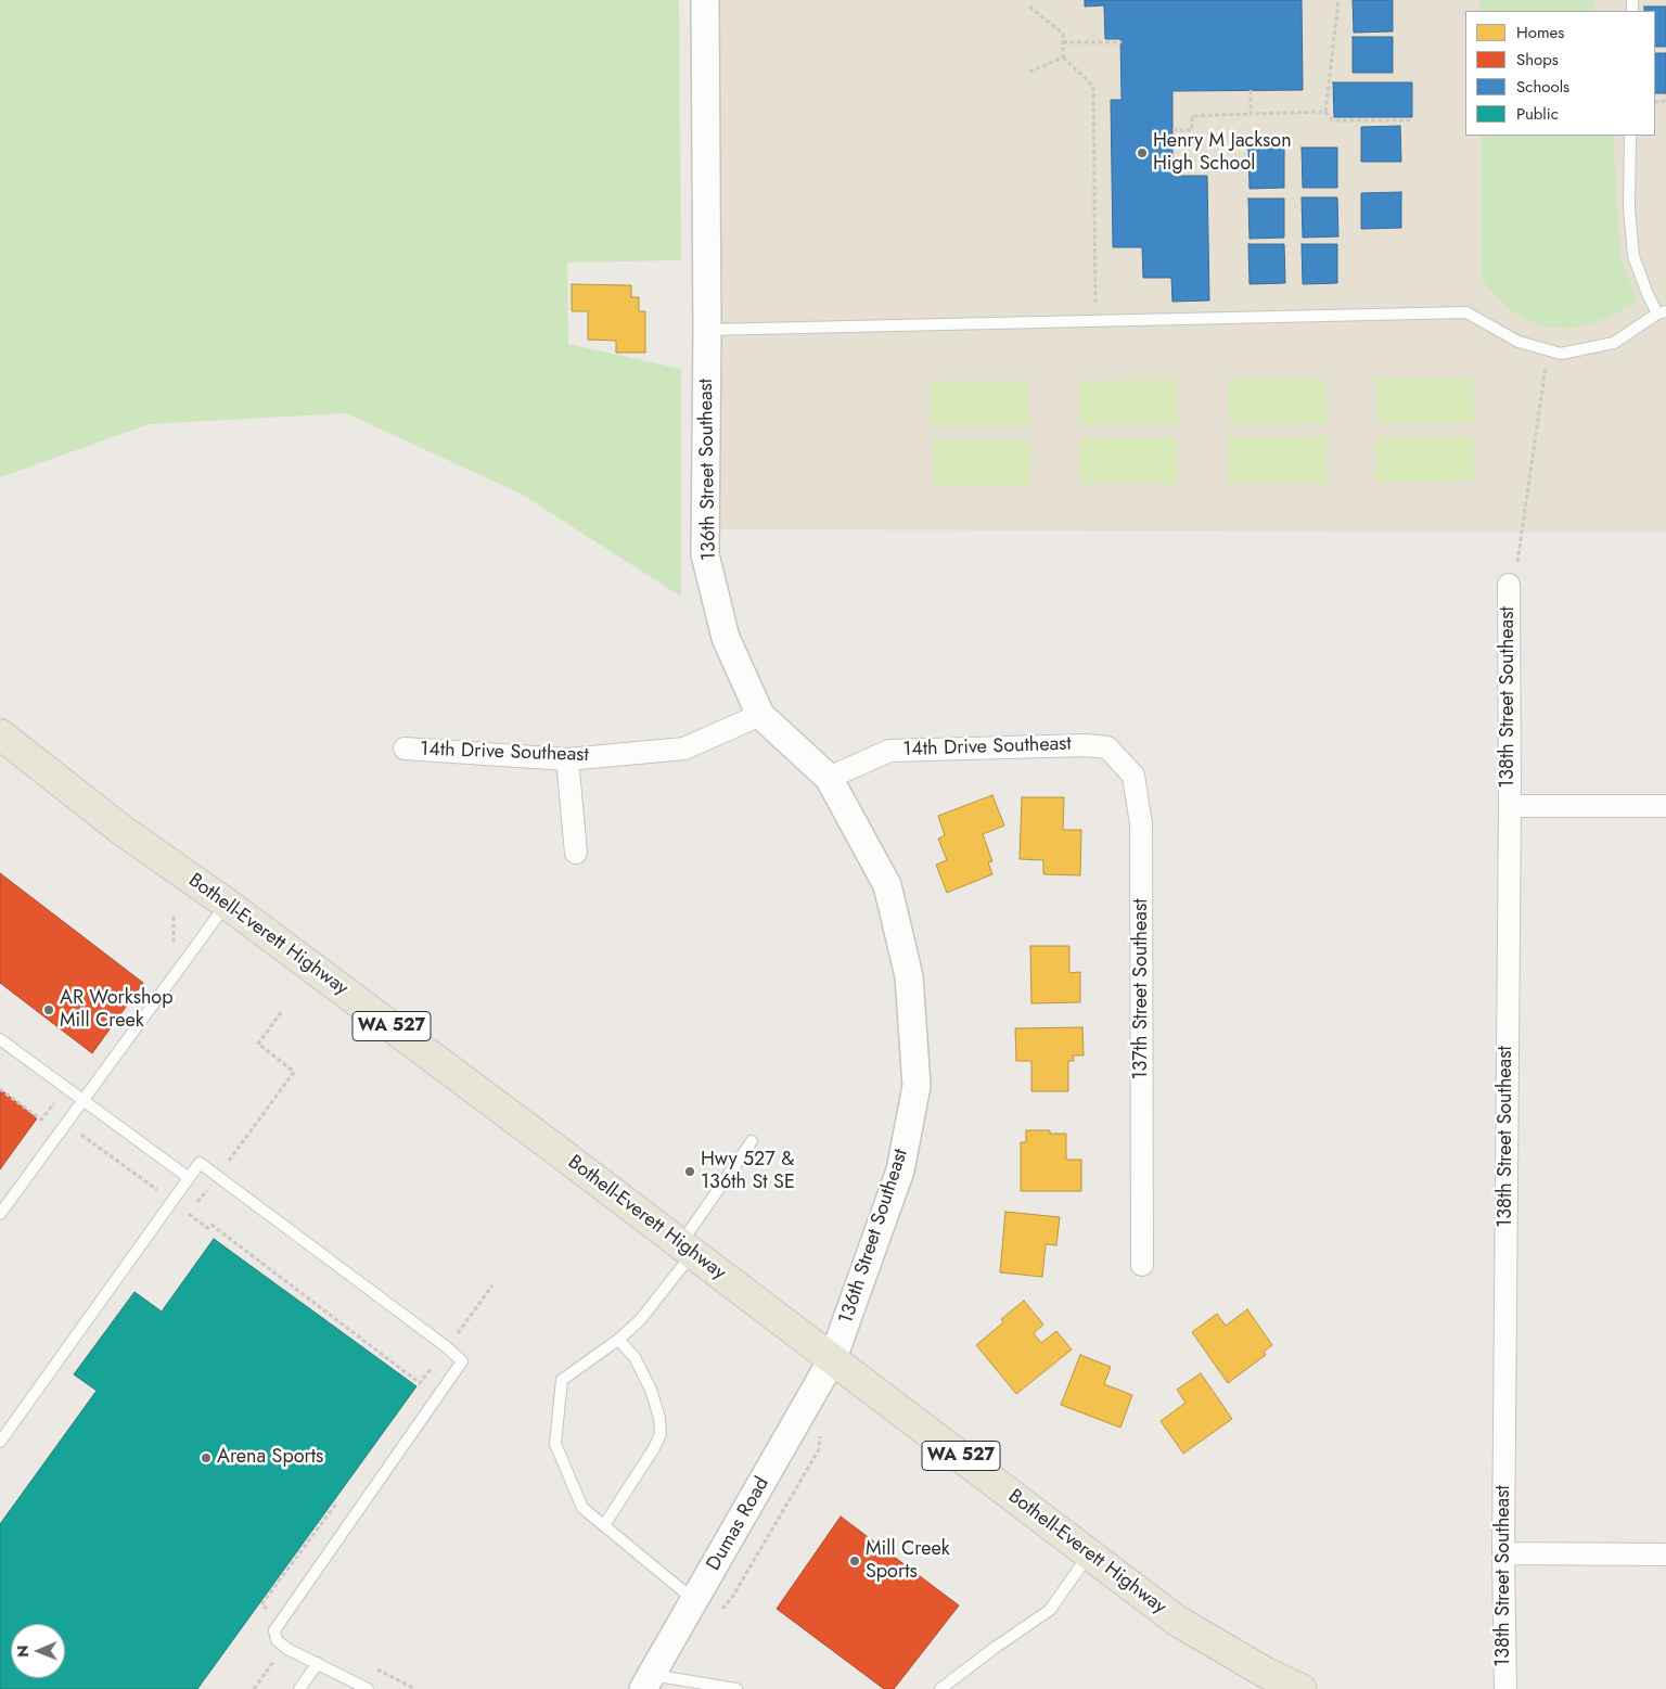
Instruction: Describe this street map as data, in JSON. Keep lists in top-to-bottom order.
{
  "streets": {
    "main road": ["Bothell-Everett Highway", "WA 527"],
    "street": [
      "136th Street Southeast",
      "138th Street Southeast",
      "14th Drive Southeast",
      "137th Street Southeast",
      "Dumas Road"
    ]
  },
  "crossings": [
    ["136th Street Southeast", "14th Drive Southeast"],
    ["136th Street Southeast", "Bothell-Everett Highway"],
    ["136th Street Southeast", "Dumas Road"],
    ["14th Drive Southeast", "137th Street Southeast"],
    ["Bothell-Everett Highway", "Dumas Road"]
  ],
  "places": [
    "Henry M Jackson High School",
    "AR Workshop Mill Creek",
    "Hwy 527 & 136th St SE",
    "Arena Sports",
    "Mill Creek Sports"
  ],
  "legend": [
    "Homes",
    "Shops",
    "Schools",
    "Public"
  ],
  "north": "left"
}
